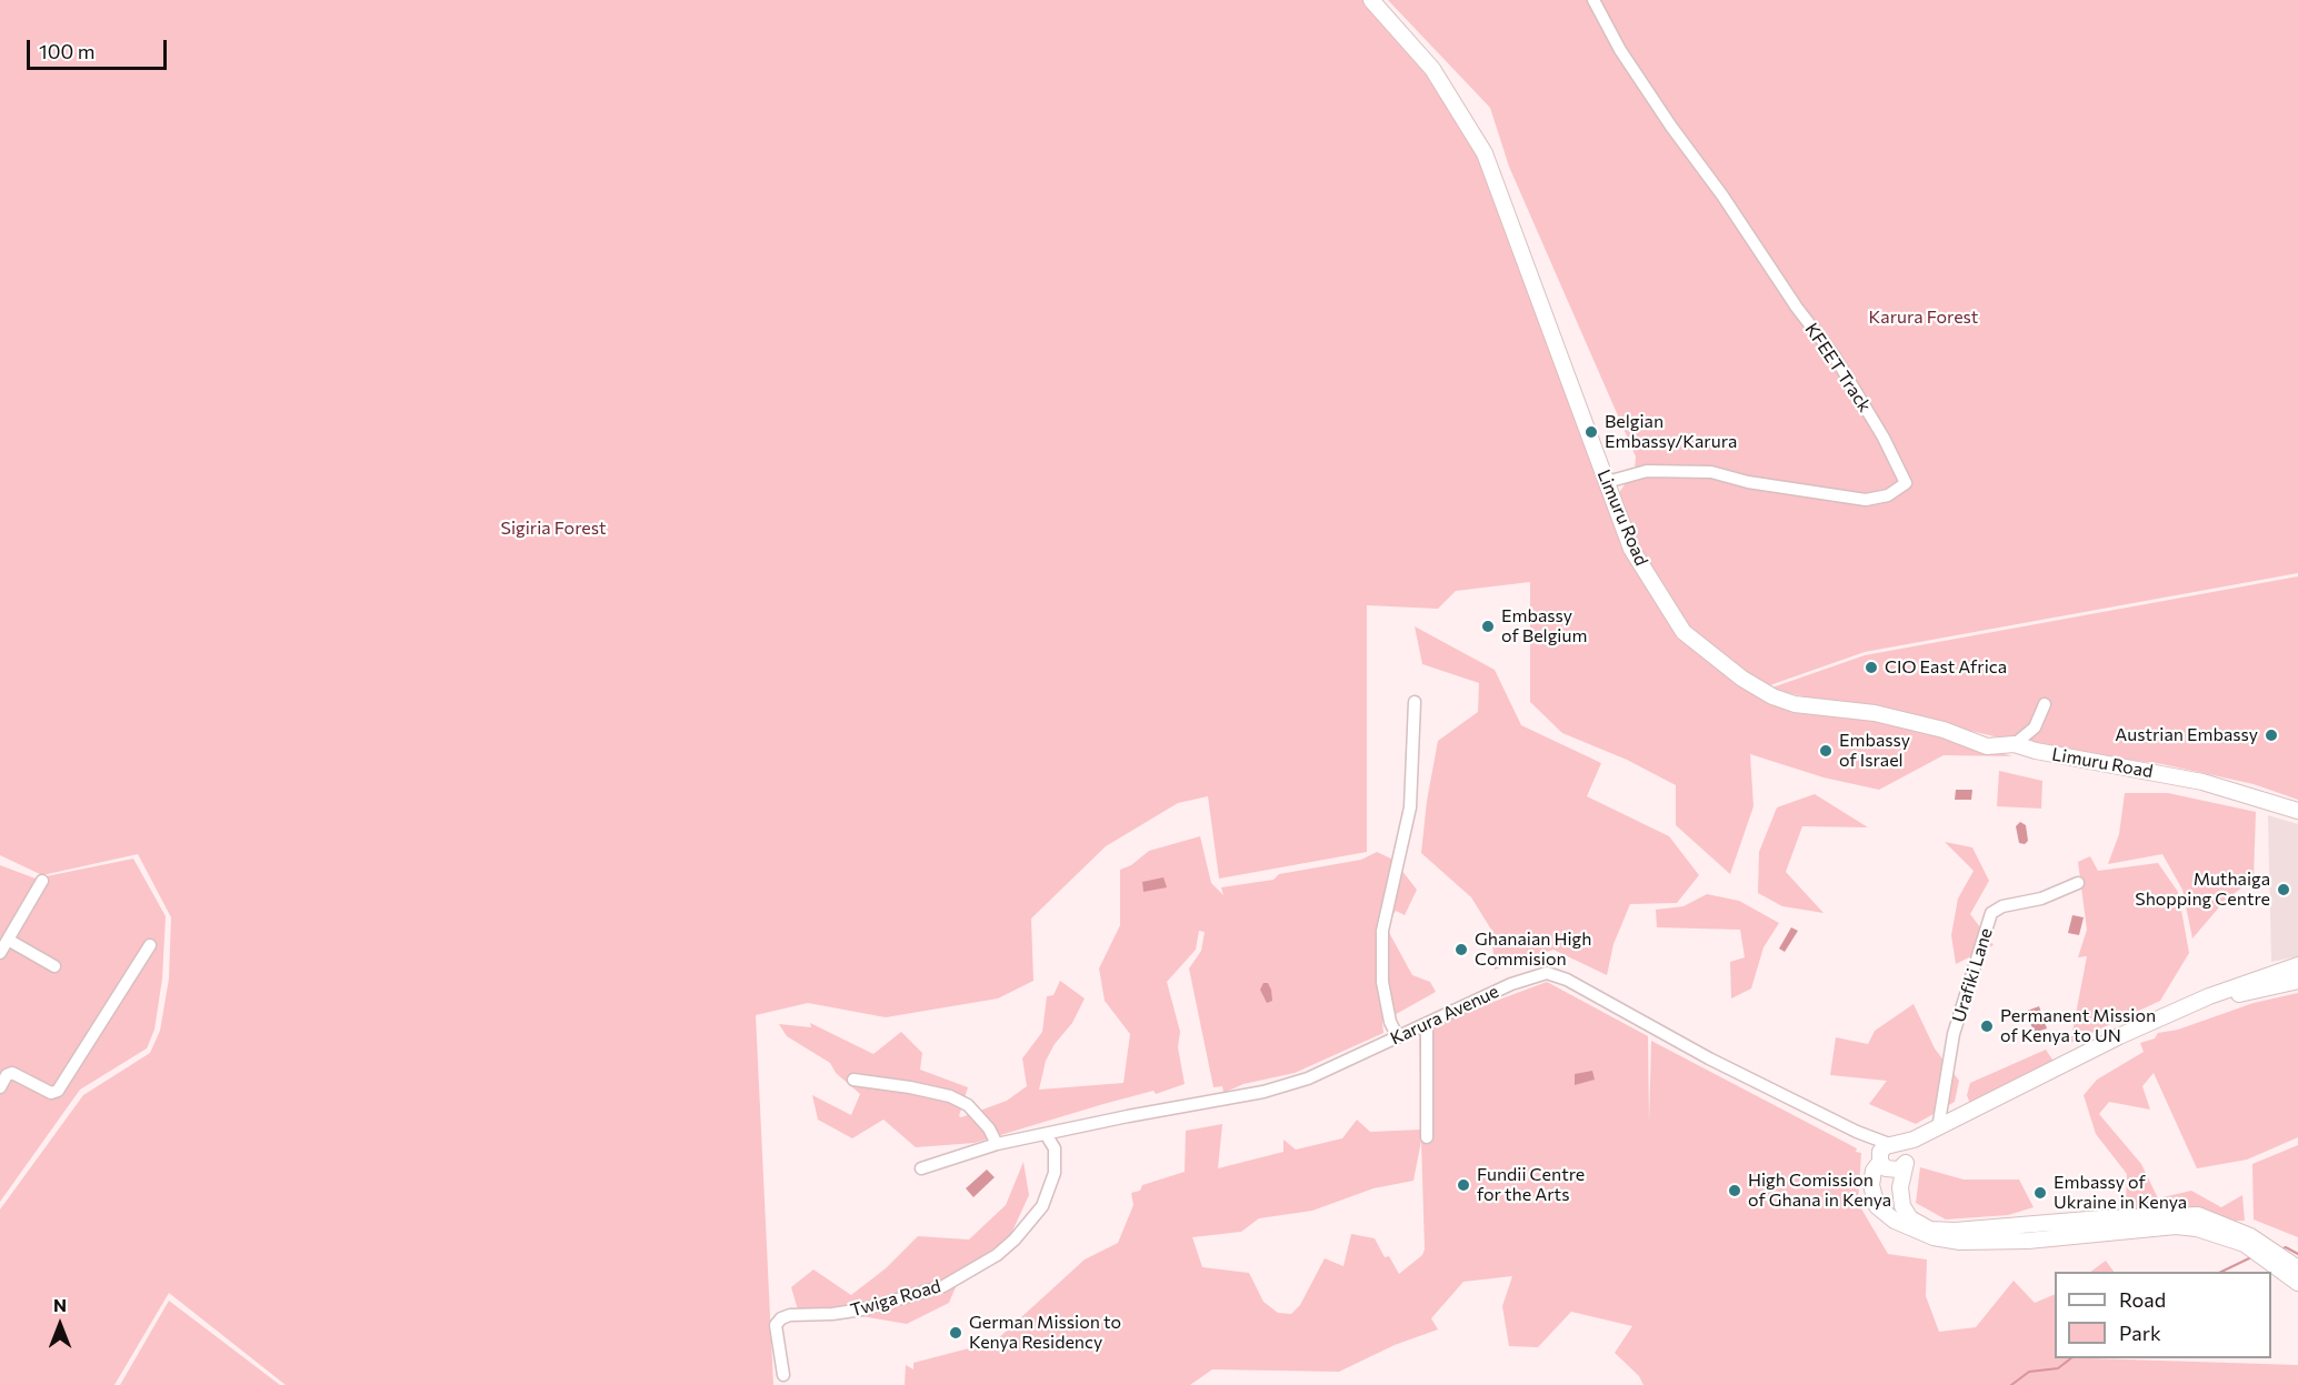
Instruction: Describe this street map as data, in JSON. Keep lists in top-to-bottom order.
{
  "streets": {
    "main road": ["Limuru Road"],
    "street": [
      "KFEET Track",
      "Urafiki Lane",
      "Karura Avenue",
      "Twiga Road"
    ]
  },
  "crossings": [
    ["KFEET Track", "Limuru Road"],
    ["Karura Avenue", "Twiga Road"]
  ],
  "parks": ["Karura Forest", "Sigiria Forest"],
  "places": [
    "Belgian Embassy/Karura",
    "Embassy of Belgium",
    "CIO East Africa",
    "Austrian Embassy",
    "Embassy of Israel",
    "Muthaiga Shopping Centre",
    "Ghanaian High Commision",
    "Permanent Mission of Kenya to UN",
    "Fundii Centre for the Arts",
    "High Comission of Ghana in Kenya",
    "Embassy of Ukraine in Kenya",
    "German Mission to Kenya Residency"
  ],
  "legend": ["Road", "Park"],
  "scale_bar": "100 m",
  "north": "top"
}
